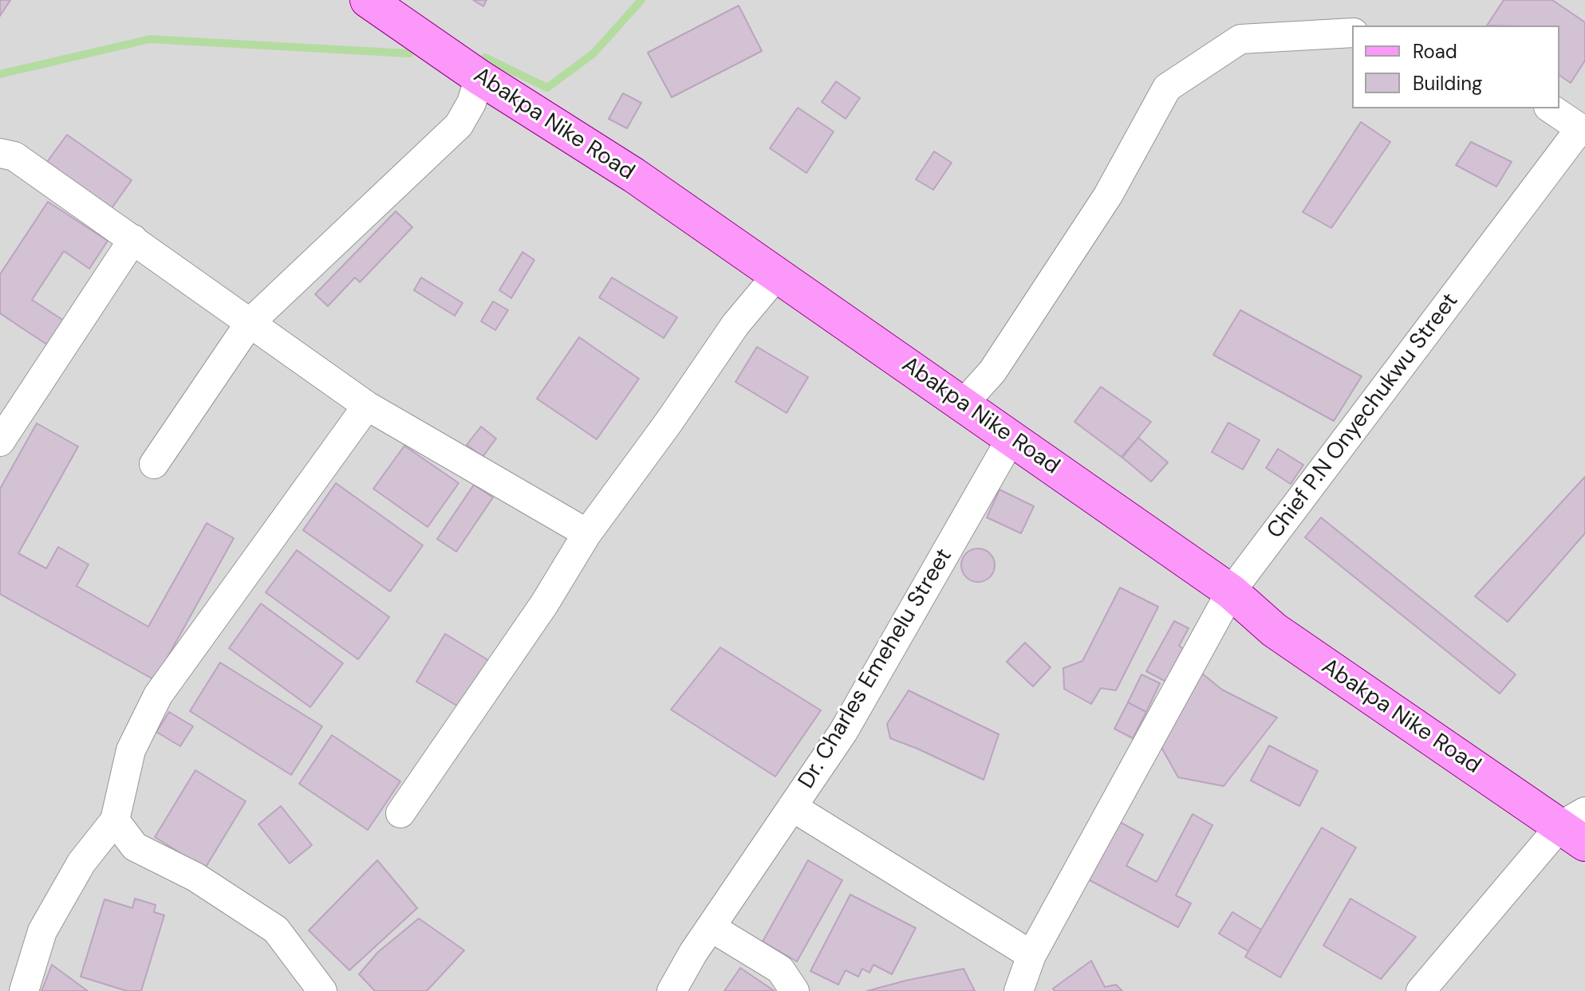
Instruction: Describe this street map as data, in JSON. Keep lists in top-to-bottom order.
{
  "streets": {
    "main road": ["Abakpa Nike Road"],
    "street": ["Chief P.N Onyechukwu Street", "Dr. Charles Emehelu Street"]
  },
  "crossings": [
    ["Abakpa Nike Road", "Chief P.N Onyechukwu Street"],
    ["Abakpa Nike Road", "Dr. Charles Emehelu Street"]
  ],
  "legend": ["Road", "Building"]
}
